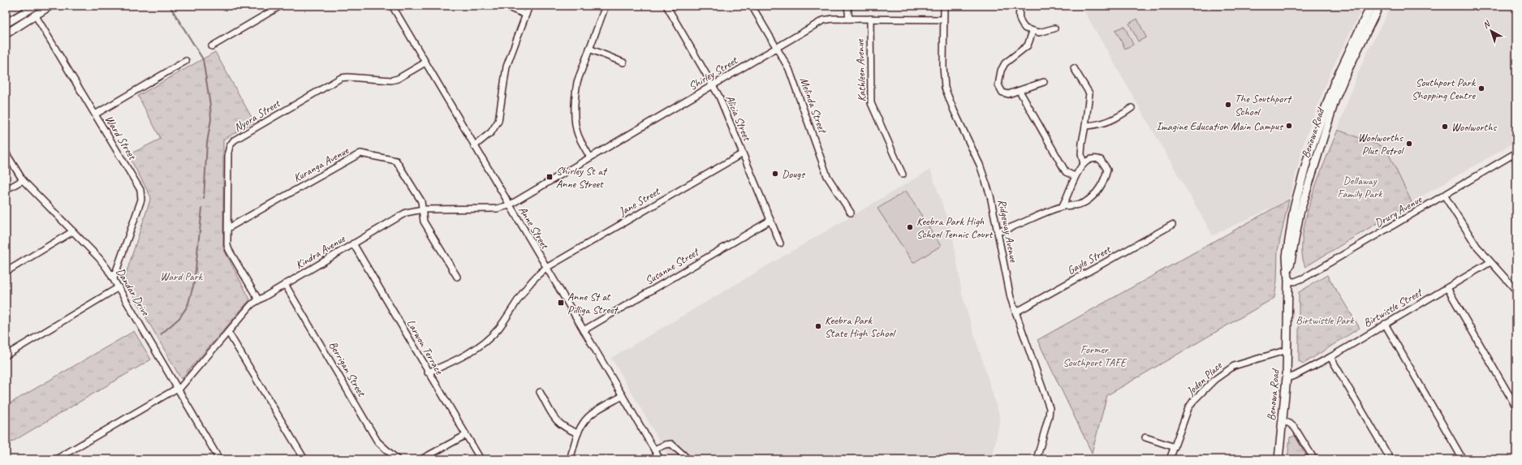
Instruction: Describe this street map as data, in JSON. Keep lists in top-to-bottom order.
{
  "streets": {
    "main road": ["Benowa Road"],
    "street": [
      "Kathleen Avenue",
      "Shirley Street",
      "Melinda Street",
      "Nyora Street",
      "Alicia Street",
      "Ward Street",
      "Kuranga Avenue",
      "Jane Street",
      "Drury Avenue",
      "Anne Street",
      "Ridgeway Avenue",
      "Kindra Avenue",
      "Gayle Street",
      "Susanne Street",
      "Dandar Drive",
      "Birtwistle Street",
      "Larwon Terrace",
      "Berrigan Street",
      "Joden Place"
    ]
  },
  "crossings": [
    ["Kathleen Avenue", "Shirley Street"],
    ["Shirley Street", "Melinda Street"],
    ["Shirley Street", "Alicia Street"],
    ["Shirley Street", "Anne Street"],
    ["Shirley Street", "Ridgeway Avenue"],
    ["Shirley Street", "Kindra Avenue"],
    ["Nyora Street", "Kuranga Avenue"],
    ["Nyora Street", "Anne Street"],
    ["Nyora Street", "Kindra Avenue"],
    ["Alicia Street", "Jane Street"],
    ["Alicia Street", "Susanne Street"],
    ["Benowa Road", "Drury Avenue"],
    ["Benowa Road", "Birtwistle Street"],
    ["Benowa Road", "Joden Place"],
    ["Ward Street", "Dandar Drive"],
    ["Kuranga Avenue", "Kindra Avenue"],
    ["Jane Street", "Anne Street"],
    ["Jane Street", "Larwon Terrace"],
    ["Anne Street", "Kindra Avenue"],
    ["Anne Street", "Susanne Street"],
    ["Ridgeway Avenue", "Gayle Street"],
    ["Kindra Avenue", "Dandar Drive"],
    ["Kindra Avenue", "Larwon Terrace"],
    ["Kindra Avenue", "Berrigan Street"]
  ],
  "parks": [
    "Dellaway Family Park",
    "Ward Park",
    "Birtwistle Park",
    "Former Southport TAFE"
  ],
  "places": {
    "other": [
      "Southport Park Shopping Centre",
      "The Southport School",
      "Imagine Education Main Campus",
      "Woolworths",
      "Woolworths Plus Petrol",
      "Dougs",
      "Keebra Park High School Tennis Court",
      "Keebra Park State High School"
    ],
    "transit": ["Shirley St at Anne Street", "Anne St at Pilliga Street"]
  },
  "north": "top left"
}
